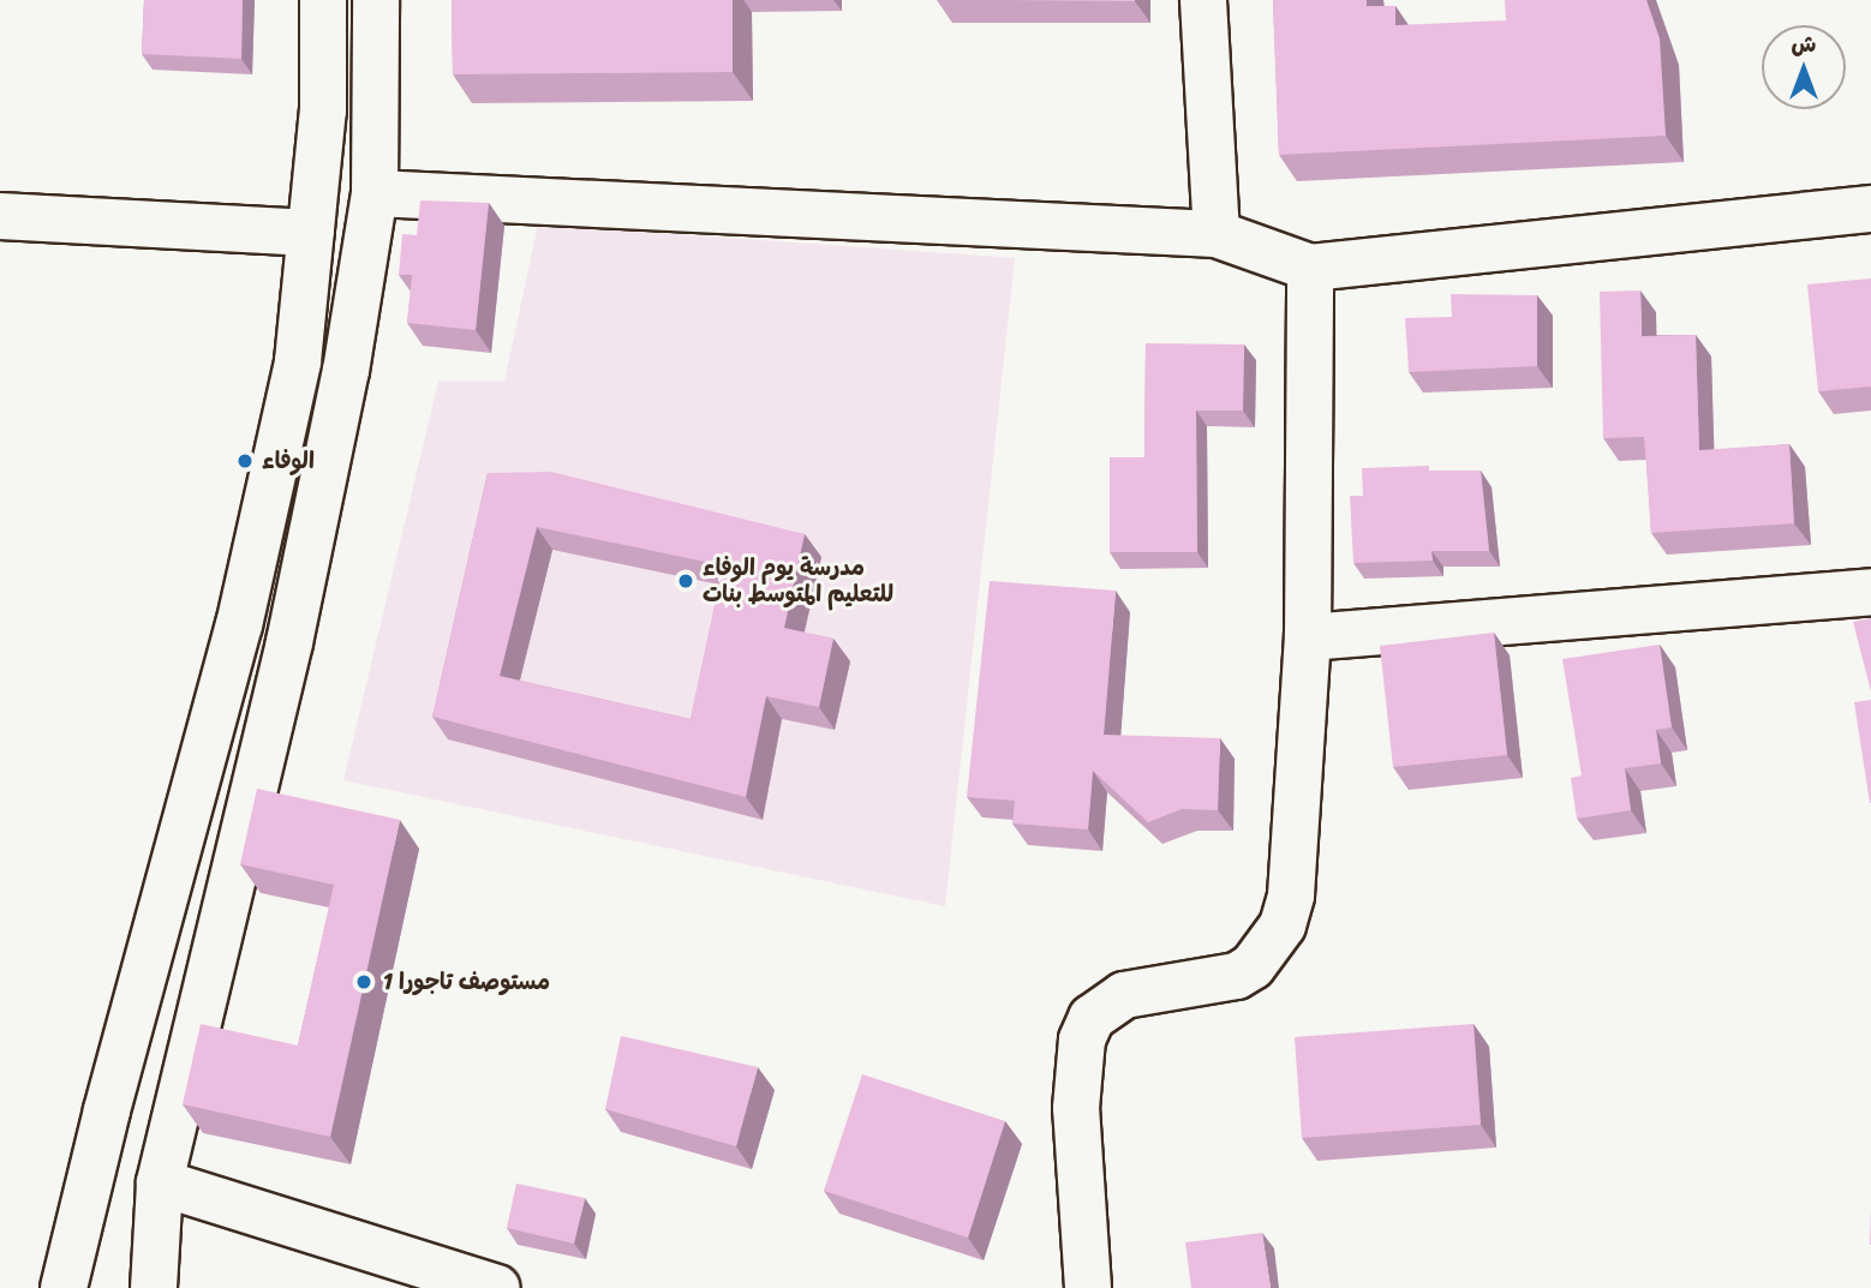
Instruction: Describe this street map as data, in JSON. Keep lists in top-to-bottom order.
{
  "places": ["الوفاء", "مدرسة يوم الوفاء للتعليم المتوسط بنات", "مستوصف تاجورا 1"],
  "north": "top"
}
